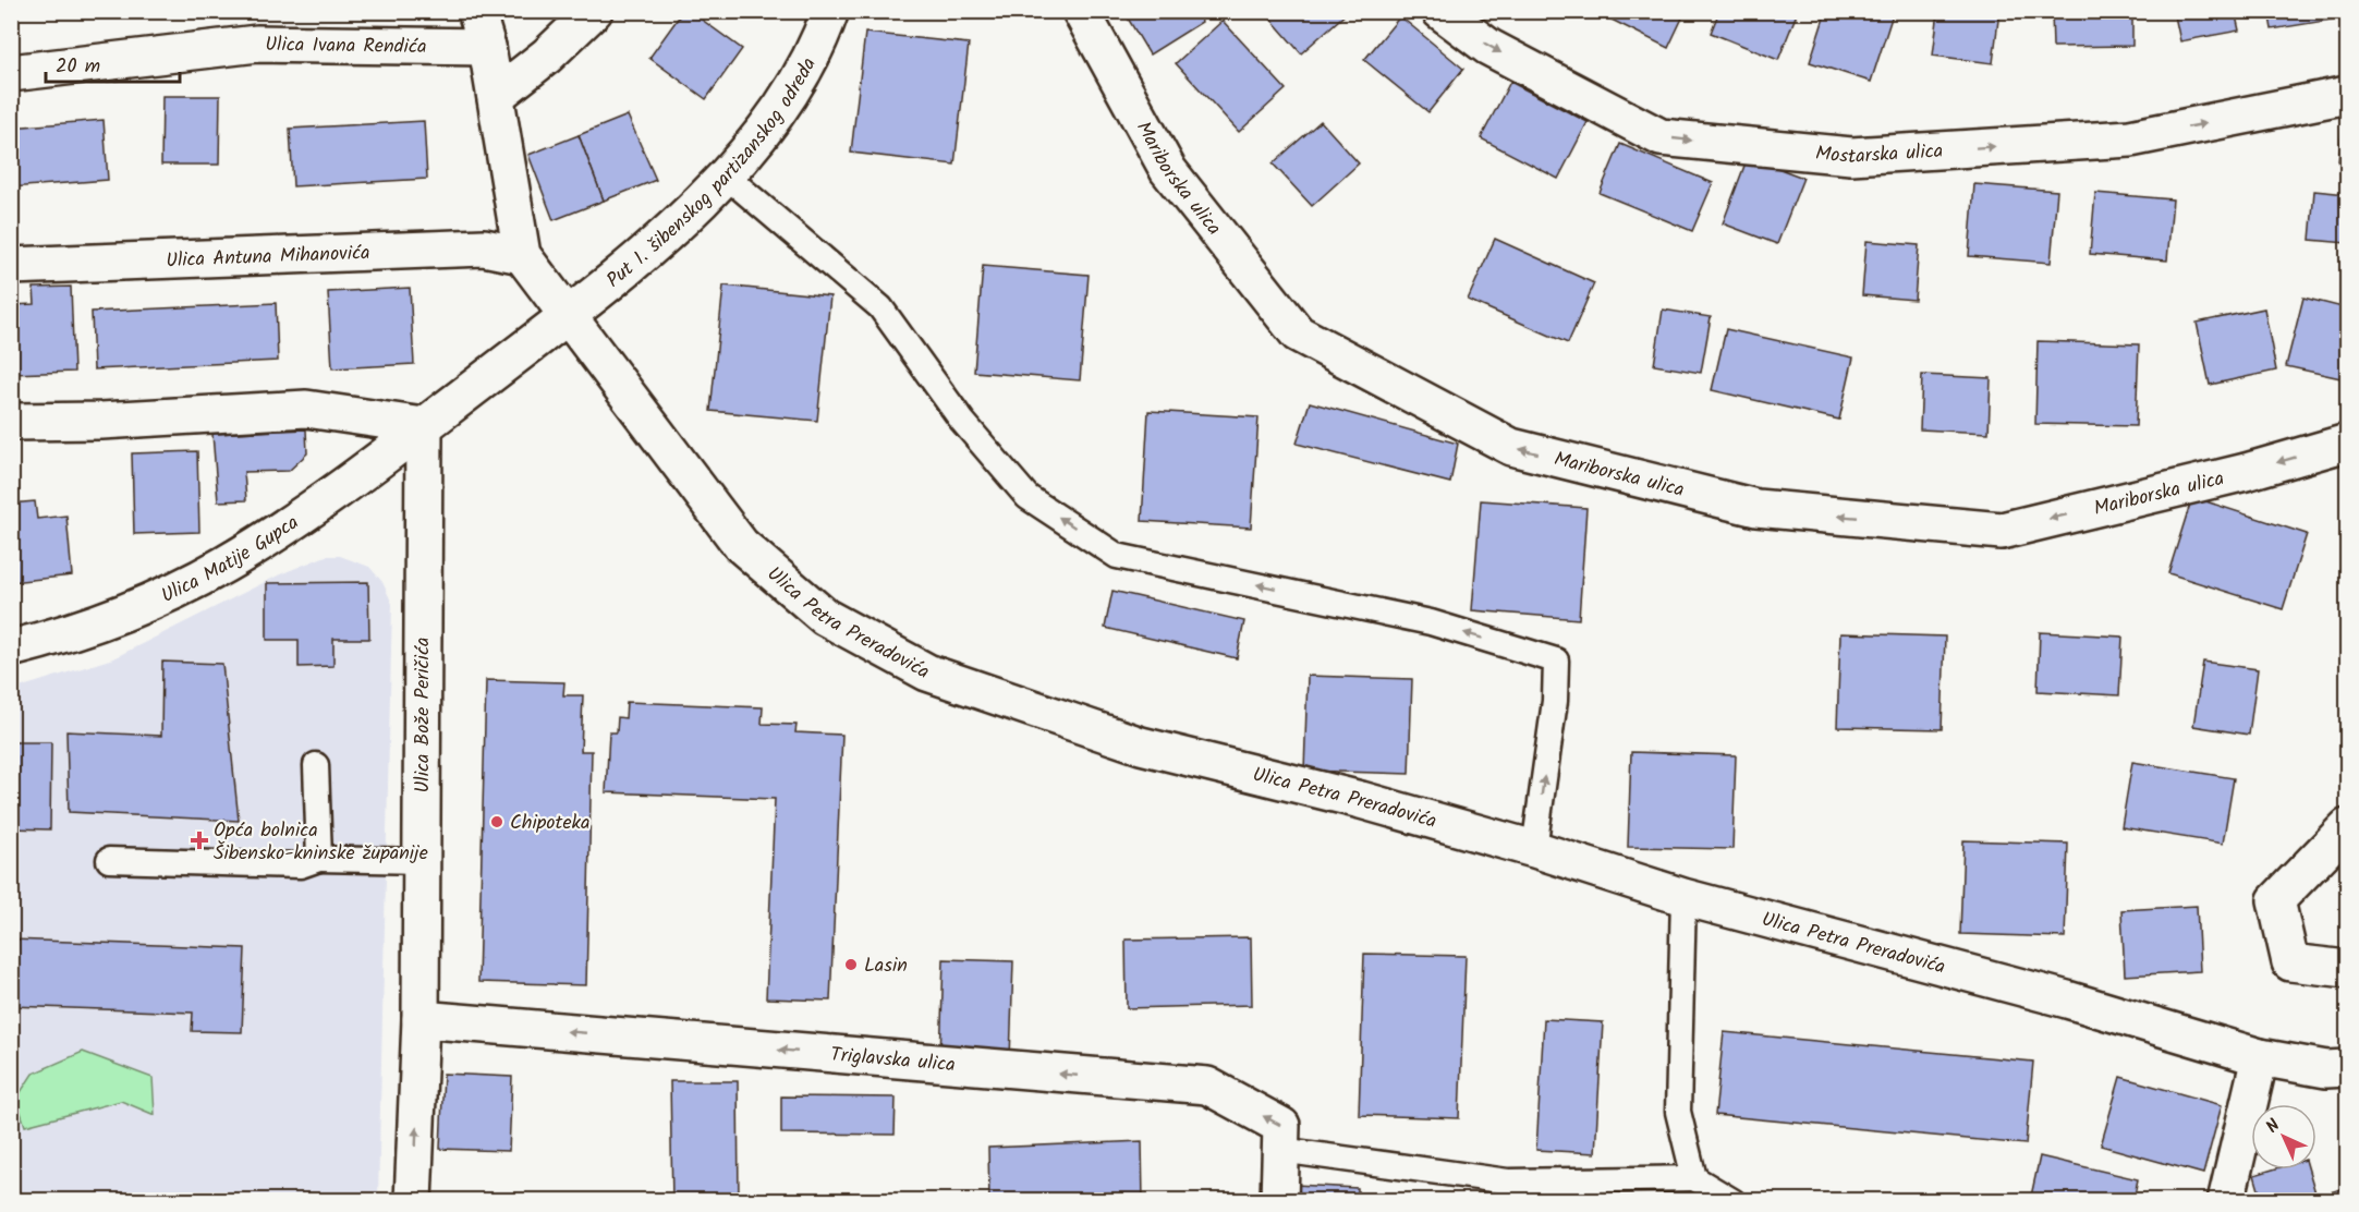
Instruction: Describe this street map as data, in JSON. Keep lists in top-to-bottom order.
{
  "streets": {
    "street": [
      "Ulica Ivana Rendića",
      "Mostarska ulica",
      "Put 1. šibenskog partizanskog odreda",
      "Mariborska ulica",
      "Ulica Antuna Mihanovića",
      "Ulica Matije Gupca",
      "Ulica Petra Preradovića",
      "Ulica Bože Peričića",
      "Triglavska ulica"
    ]
  },
  "crossings": [
    ["Put 1. šibenskog partizanskog odreda", "Ulica Matije Gupca"],
    ["Put 1. šibenskog partizanskog odreda", "Ulica Petra Preradovića"],
    ["Ulica Antuna Mihanovića", "Ulica Petra Preradovića"],
    ["Ulica Matije Gupca", "Ulica Petra Preradovića"],
    ["Ulica Matije Gupca", "Ulica Bože Peričića"],
    ["Ulica Bože Peričića", "Triglavska ulica"]
  ],
  "one_way": ["Mostarska ulica", "Mariborska ulica", "Triglavska ulica"],
  "places": {
    "other": ["Chipoteka", "Lasin"],
    "health": ["Opća bolnica Šibensko-kninske županije"]
  },
  "scale_bar": "20 m",
  "north": "top left"
}
